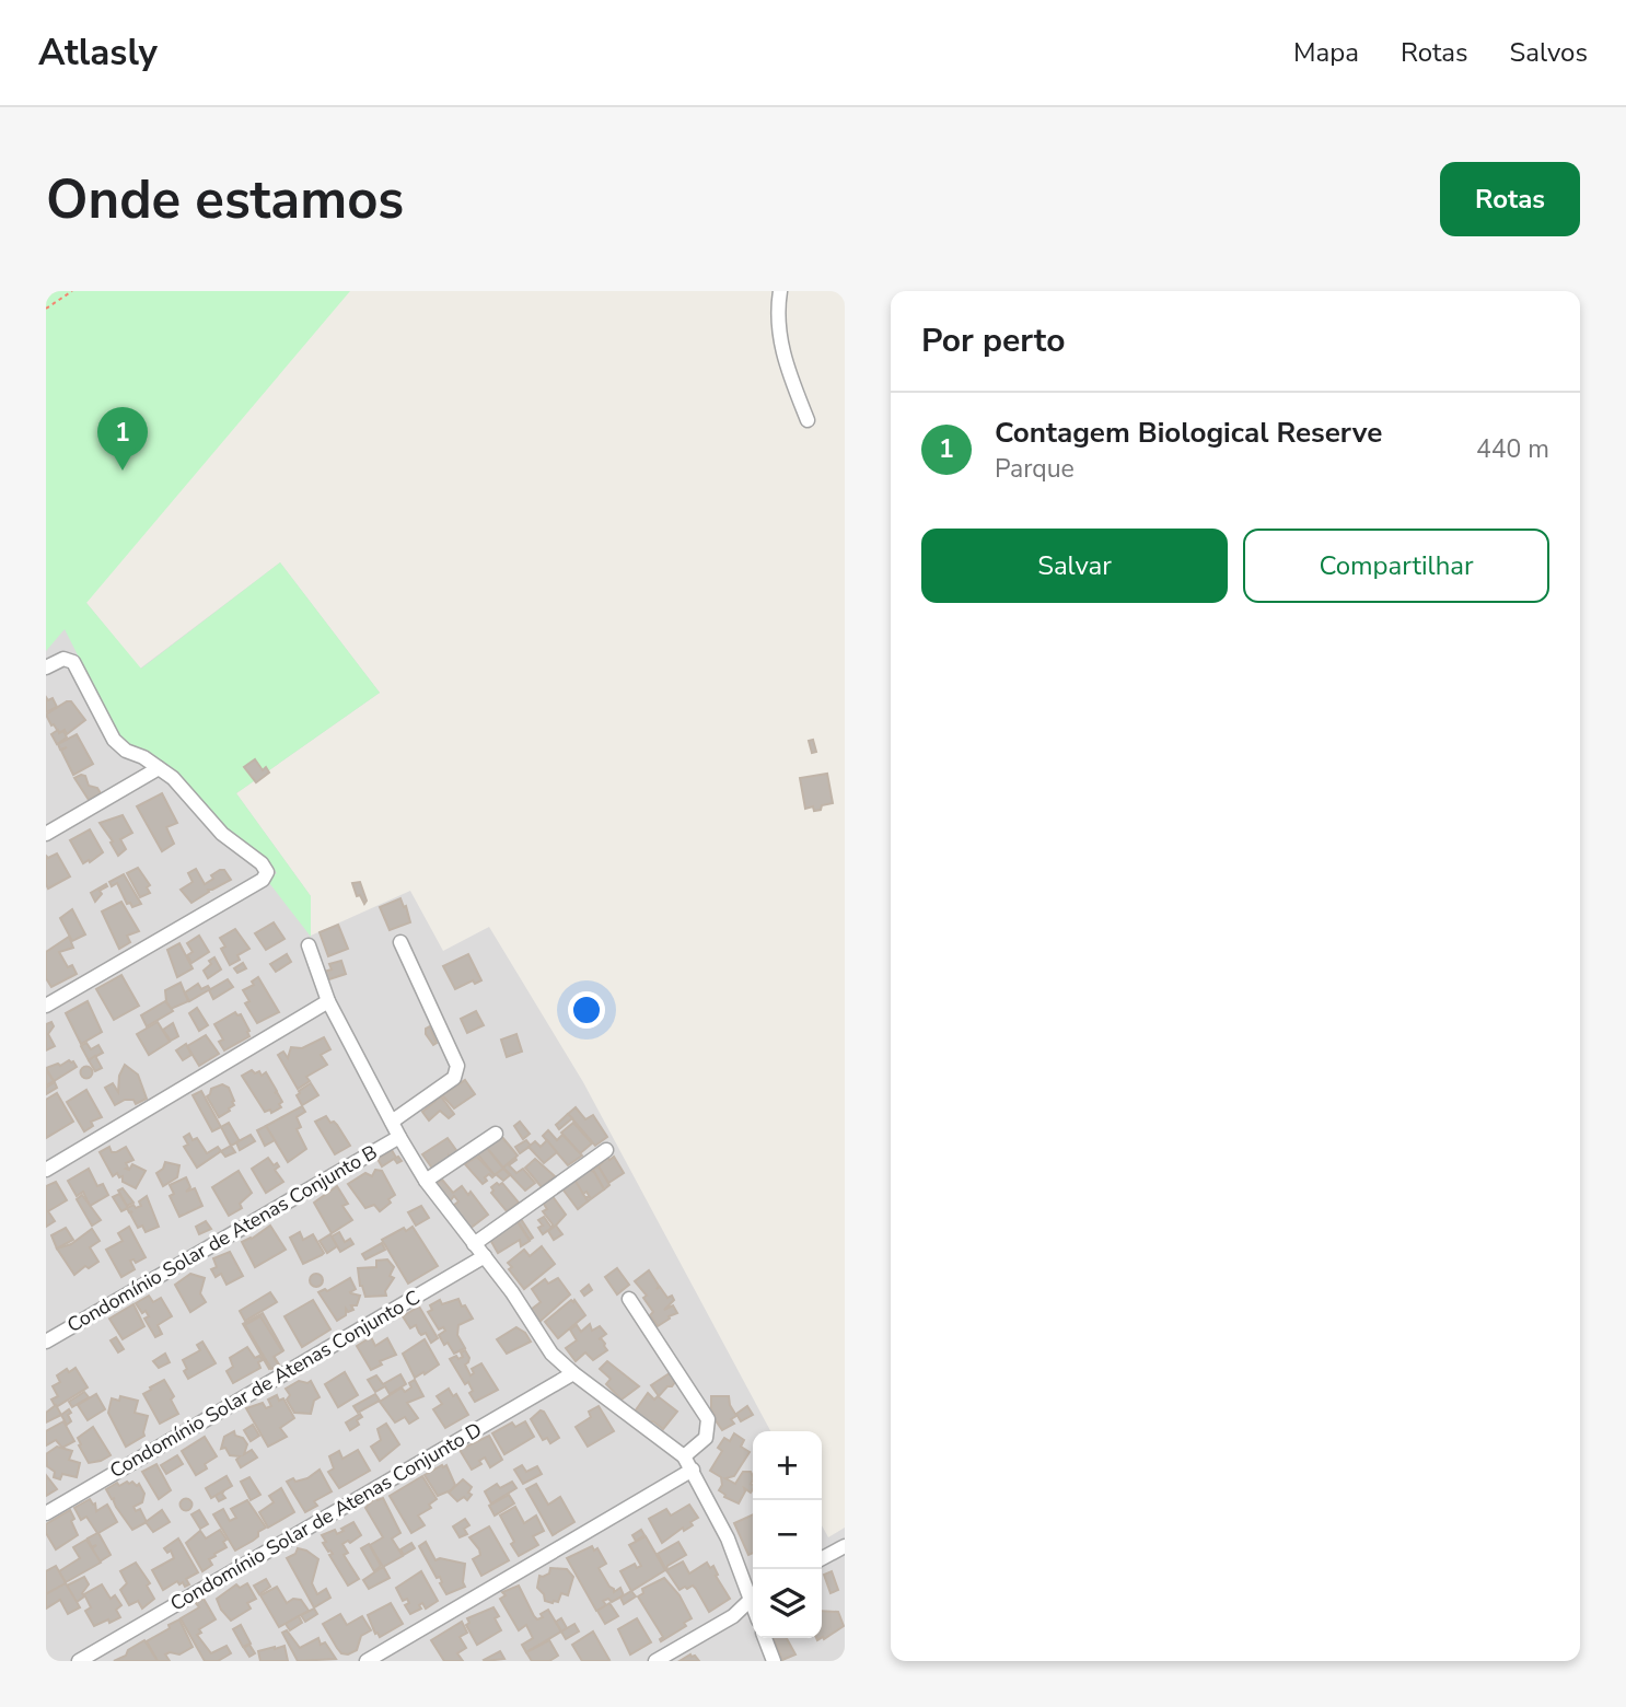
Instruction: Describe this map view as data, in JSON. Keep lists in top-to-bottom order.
{
  "streets": {
    "street": ["Condomínio Solar de Atenas Conjunto B", "Condomínio Solar de Atenas Conjunto C", "Condomínio Solar de Atenas Conjunto D"]
  },
  "page": {
    "header": "Atlasly",
    "nav": ["Mapa", "Rotas", "Salvos"],
    "buttons": [
      "Rotas",
      ["Salvar", "Compartilhar"]
    ],
    "title": "Onde estamos",
    "heading": "Por perto",
    "list": [
      {
        "mark": "1",
        "name": "Contagem Biological Reserve",
        "note": "Parque",
        "value": "440 m"
      }
    ],
    "pins": "1",
    "map_buttons": ["+", "−"]
  }
}
